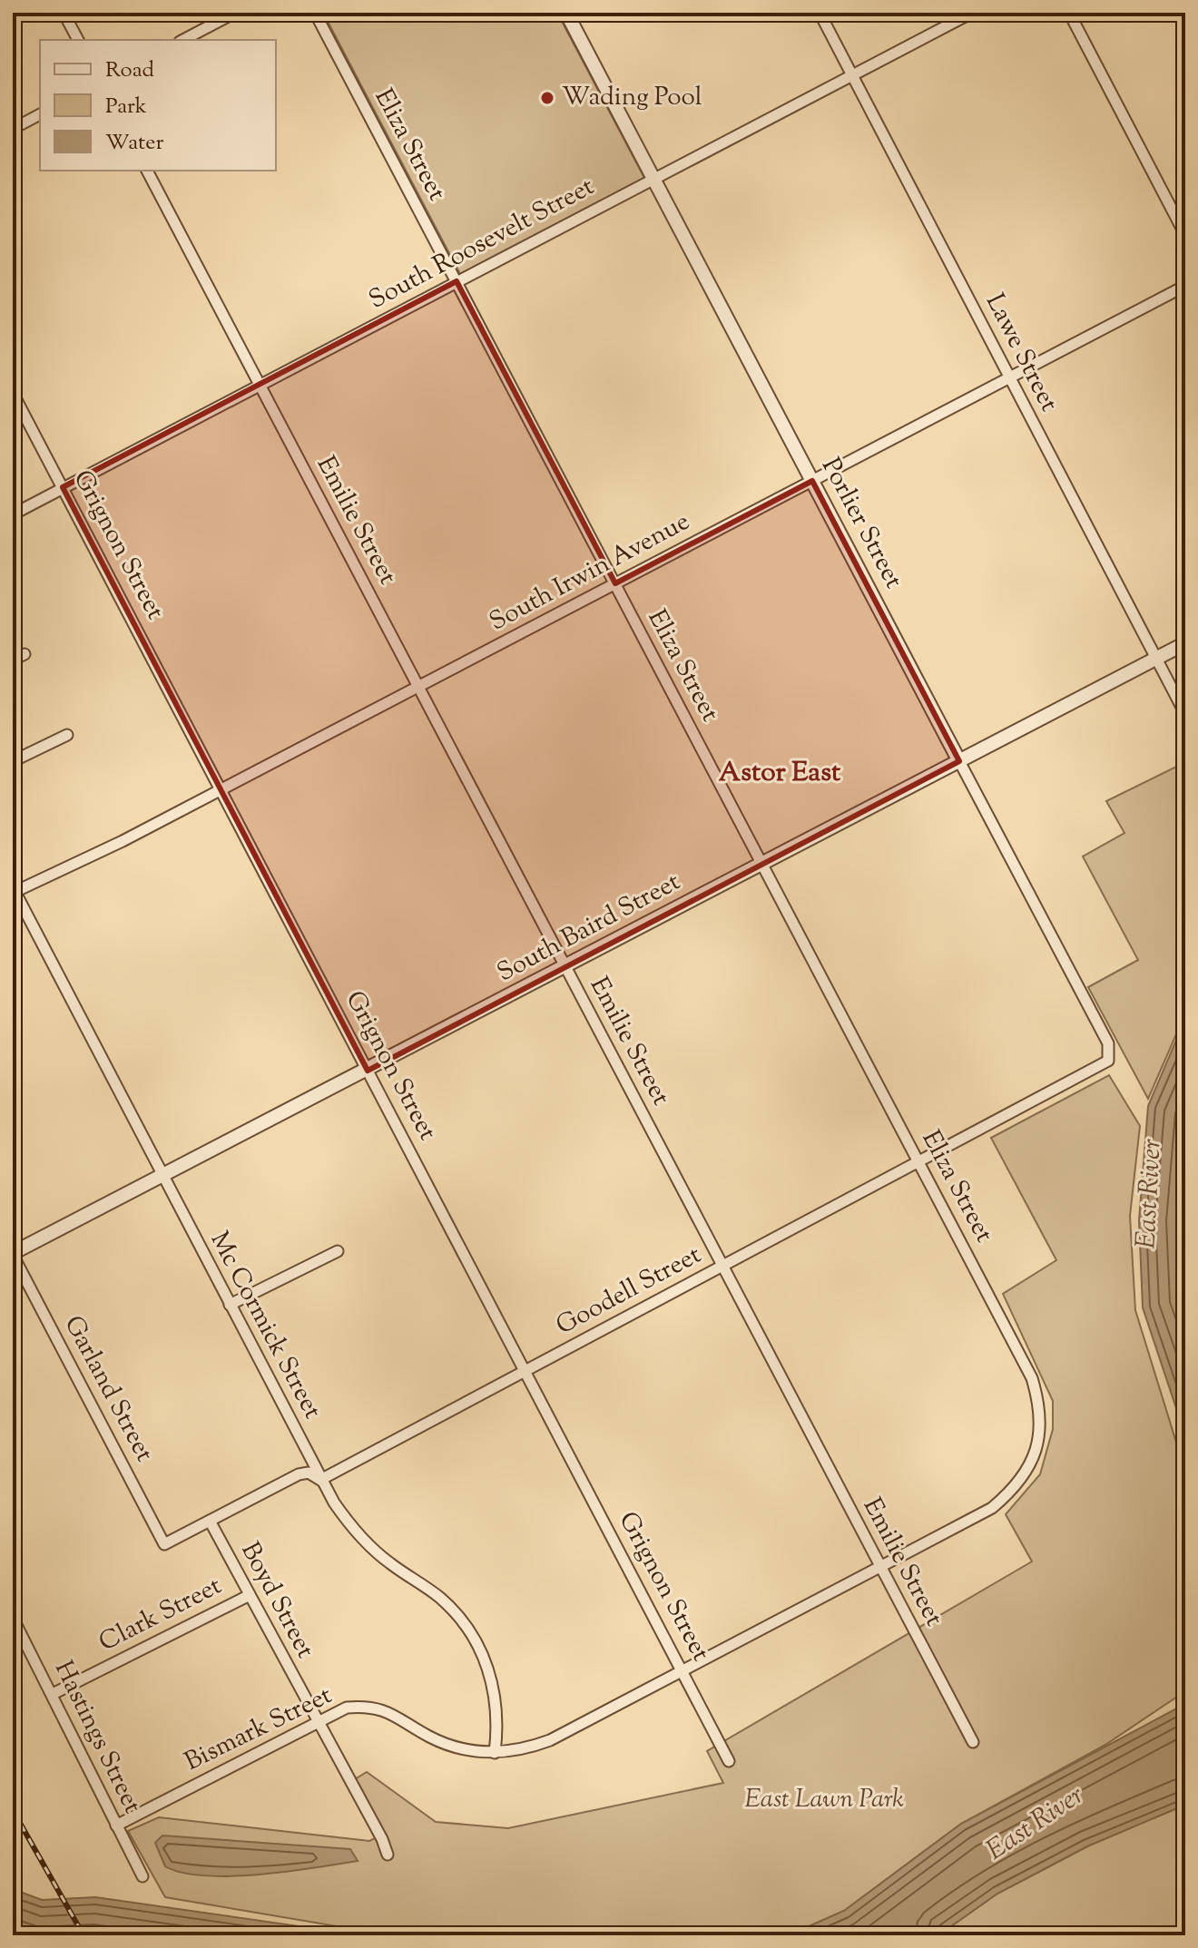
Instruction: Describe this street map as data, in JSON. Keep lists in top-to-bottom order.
{
  "streets": {
    "street": [
      "Eliza Street",
      "South Roosevelt Street",
      "Lawe Street",
      "Emilie Street",
      "Porlier Street",
      "Grignon Street",
      "South Irwin Avenue",
      "South Baird Street",
      "Goodell Street",
      "Mc Cormick Street",
      "Garland Street",
      "Boyd Street",
      "Clark Street",
      "Bismark Street",
      "Hastings Street"
    ]
  },
  "crossings": [
    ["Eliza Street", "South Roosevelt Street"],
    ["Eliza Street", "Emilie Street"],
    ["Eliza Street", "South Irwin Avenue"],
    ["Eliza Street", "South Baird Street"],
    ["Eliza Street", "Goodell Street"],
    ["Eliza Street", "Bismark Street"],
    ["South Roosevelt Street", "Lawe Street"],
    ["South Roosevelt Street", "Emilie Street"],
    ["South Roosevelt Street", "Porlier Street"],
    ["South Roosevelt Street", "Grignon Street"],
    ["Lawe Street", "South Irwin Avenue"],
    ["Lawe Street", "South Baird Street"],
    ["Emilie Street", "South Irwin Avenue"],
    ["Emilie Street", "South Baird Street"],
    ["Emilie Street", "Goodell Street"],
    ["Emilie Street", "Bismark Street"],
    ["Porlier Street", "South Irwin Avenue"],
    ["Porlier Street", "South Baird Street"],
    ["Porlier Street", "Goodell Street"],
    ["Grignon Street", "South Irwin Avenue"],
    ["Grignon Street", "South Baird Street"],
    ["Grignon Street", "Goodell Street"],
    ["Grignon Street", "Bismark Street"],
    ["South Irwin Avenue", "Mc Cormick Street"],
    ["South Baird Street", "Mc Cormick Street"],
    ["South Baird Street", "Garland Street"],
    ["Goodell Street", "Mc Cormick Street"],
    ["Goodell Street", "Garland Street"],
    ["Goodell Street", "Boyd Street"],
    ["Mc Cormick Street", "Bismark Street"],
    ["Boyd Street", "Clark Street"],
    ["Boyd Street", "Bismark Street"],
    ["Clark Street", "Hastings Street"],
    ["Bismark Street", "Hastings Street"]
  ],
  "districts": ["Astor East"],
  "water": ["East River"],
  "parks": ["East Lawn Park"],
  "places": ["Wading Pool"],
  "legend": ["Road", "Park", "Water"]
}
